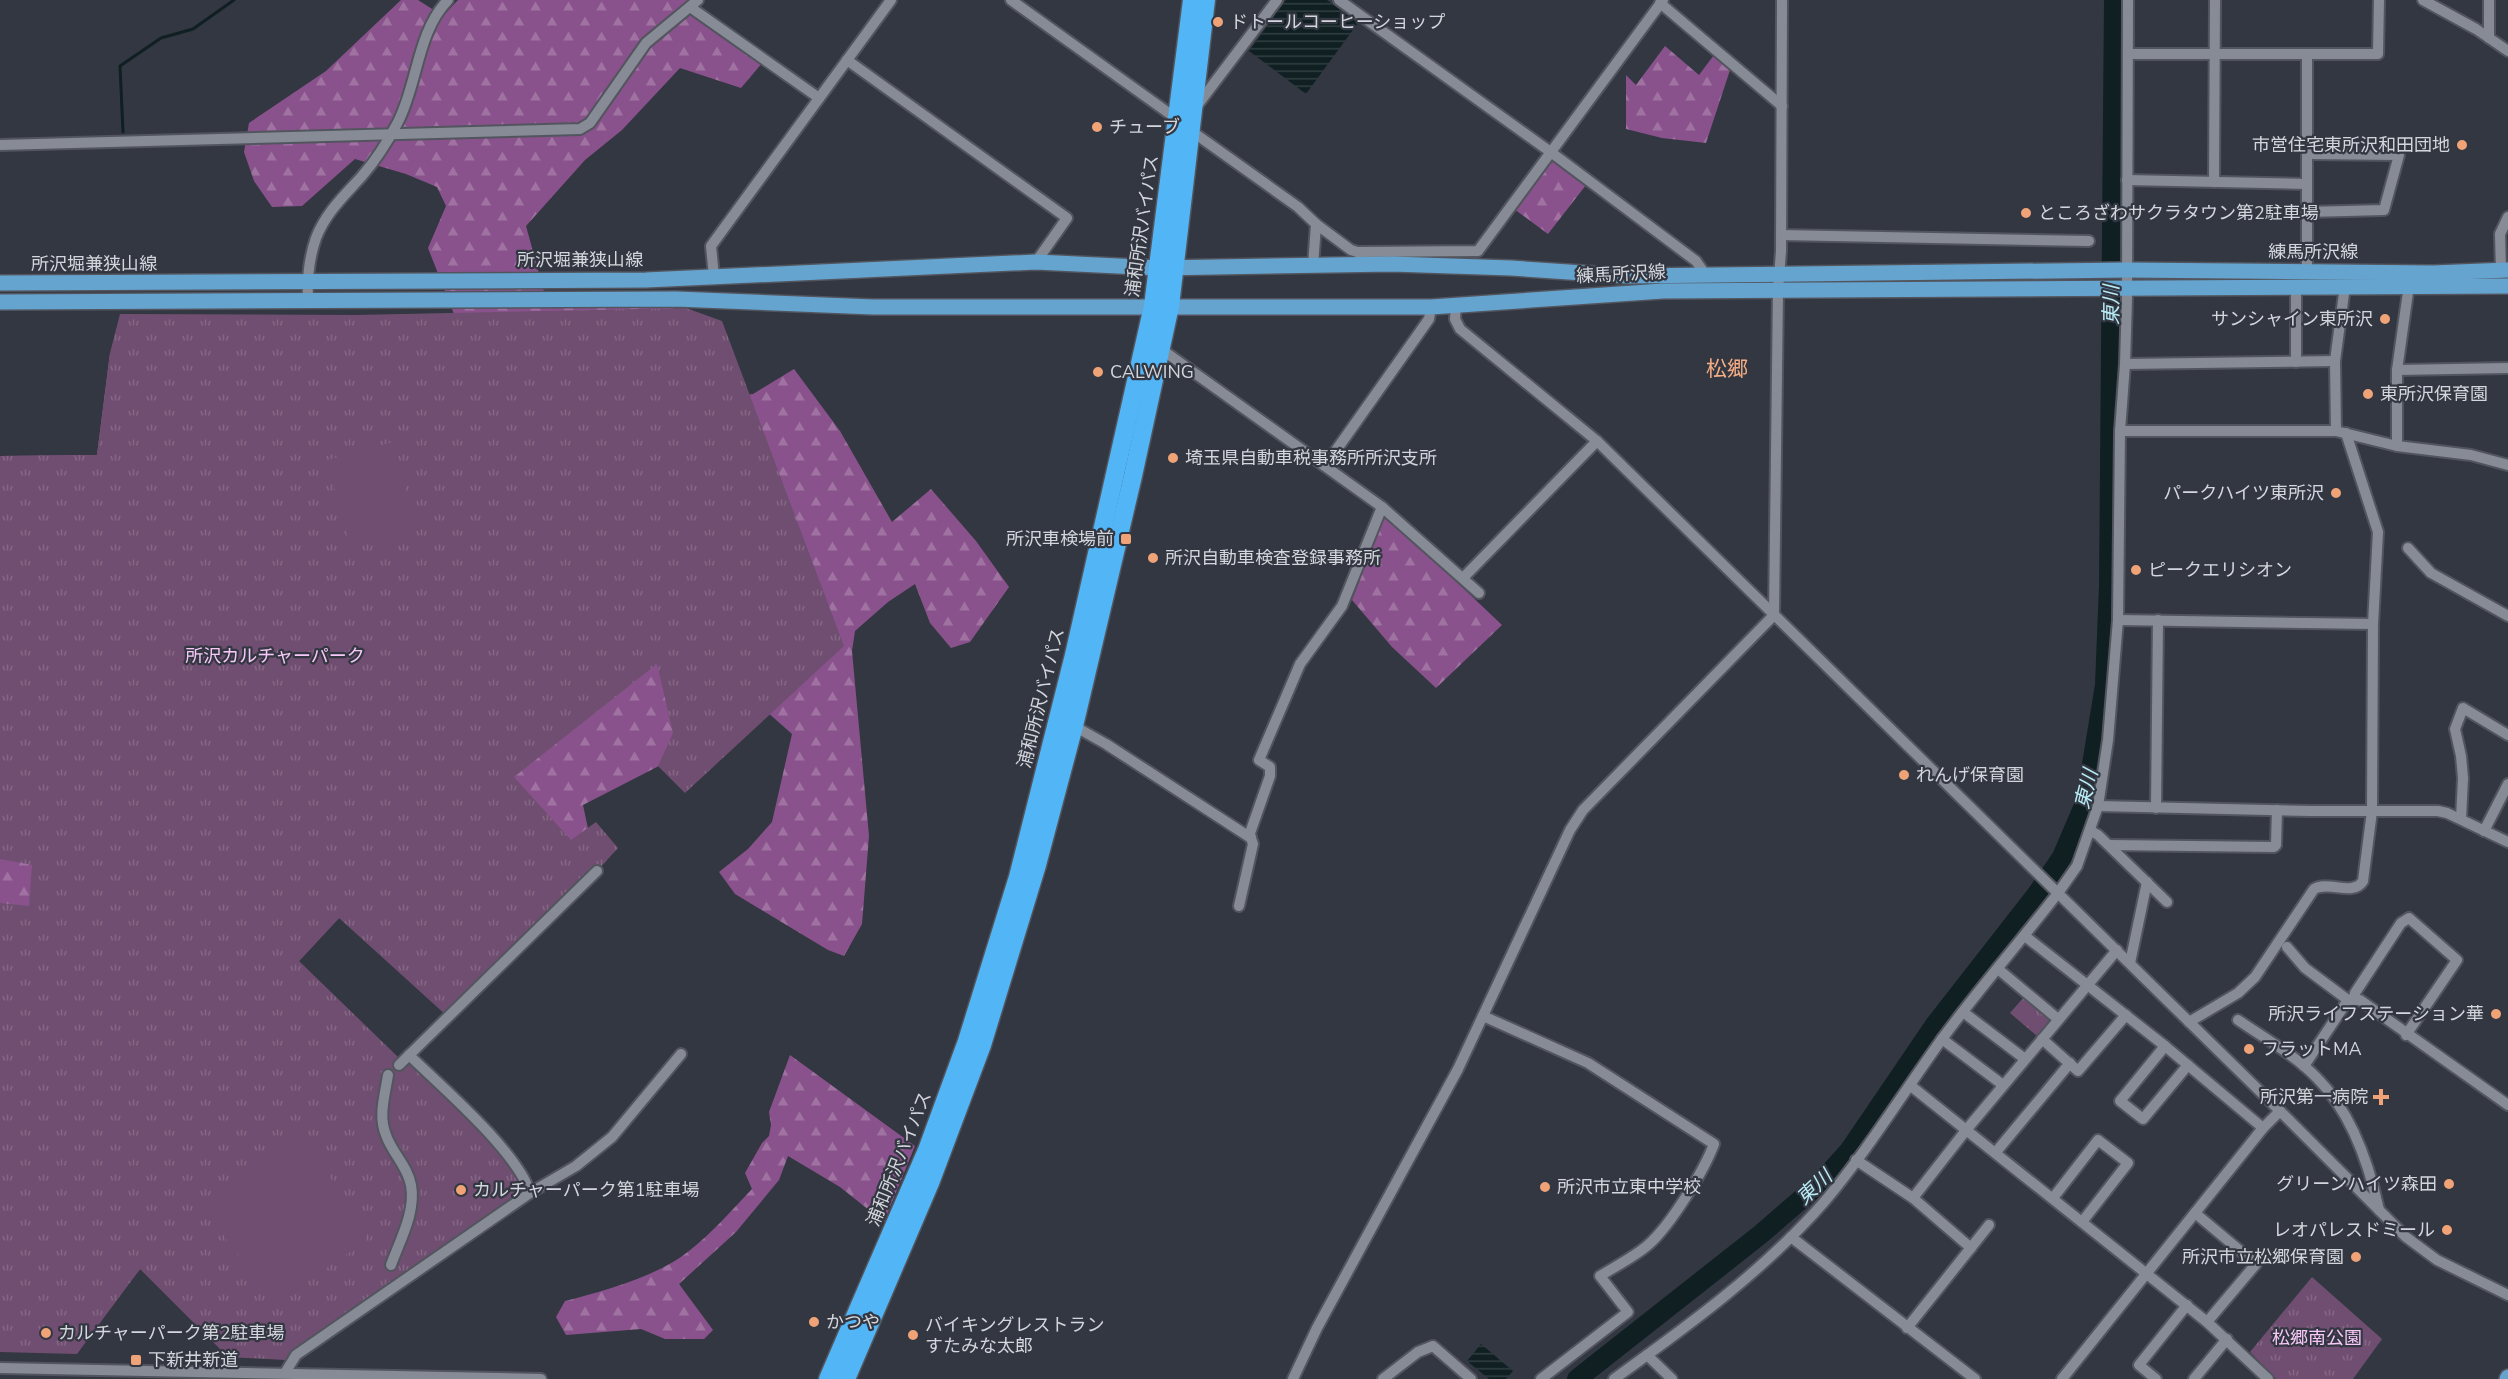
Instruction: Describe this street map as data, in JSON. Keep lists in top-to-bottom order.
{
  "streets": {
    "highway": ["浦和所沢バイパス"],
    "main road": ["練馬所沢線", "所沢堀兼狭山線"]
  },
  "crossings": [
    ["浦和所沢バイパス", "練馬所沢線"],
    ["浦和所沢バイパス", "所沢堀兼狭山線"],
    ["練馬所沢線", "所沢堀兼狭山線"]
  ],
  "districts": ["松郷"],
  "water": ["東川"],
  "parks": ["所沢カルチャーパーク", "松郷南公園"],
  "places": {
    "other": [
      "ドトールコーヒーショップ",
      "チューブ",
      "市営住宅東所沢和田団地",
      "ところざわサクラタウン第2駐車場",
      "サンシャイン東所沢",
      "CALWING",
      "東所沢保育園",
      "埼玉県自動車税事務所所沢支所",
      "パークハイツ東所沢",
      "所沢自動車検査登録事務所",
      "ピークエリシオン",
      "れんげ保育園",
      "所沢ライフステーション華",
      "フラットMA",
      "グリーンハイツ森田",
      "所沢市立東中学校",
      "カルチャーパーク第1駐車場",
      "レオパレスドミール",
      "所沢市立松郷保育園",
      "かつや",
      "カルチャーパーク第2駐車場",
      "バイキングレストラン すたみな太郎"
    ],
    "transit": ["所沢車検場前", "下新井新道"],
    "health": ["所沢第一病院"]
  }
}
